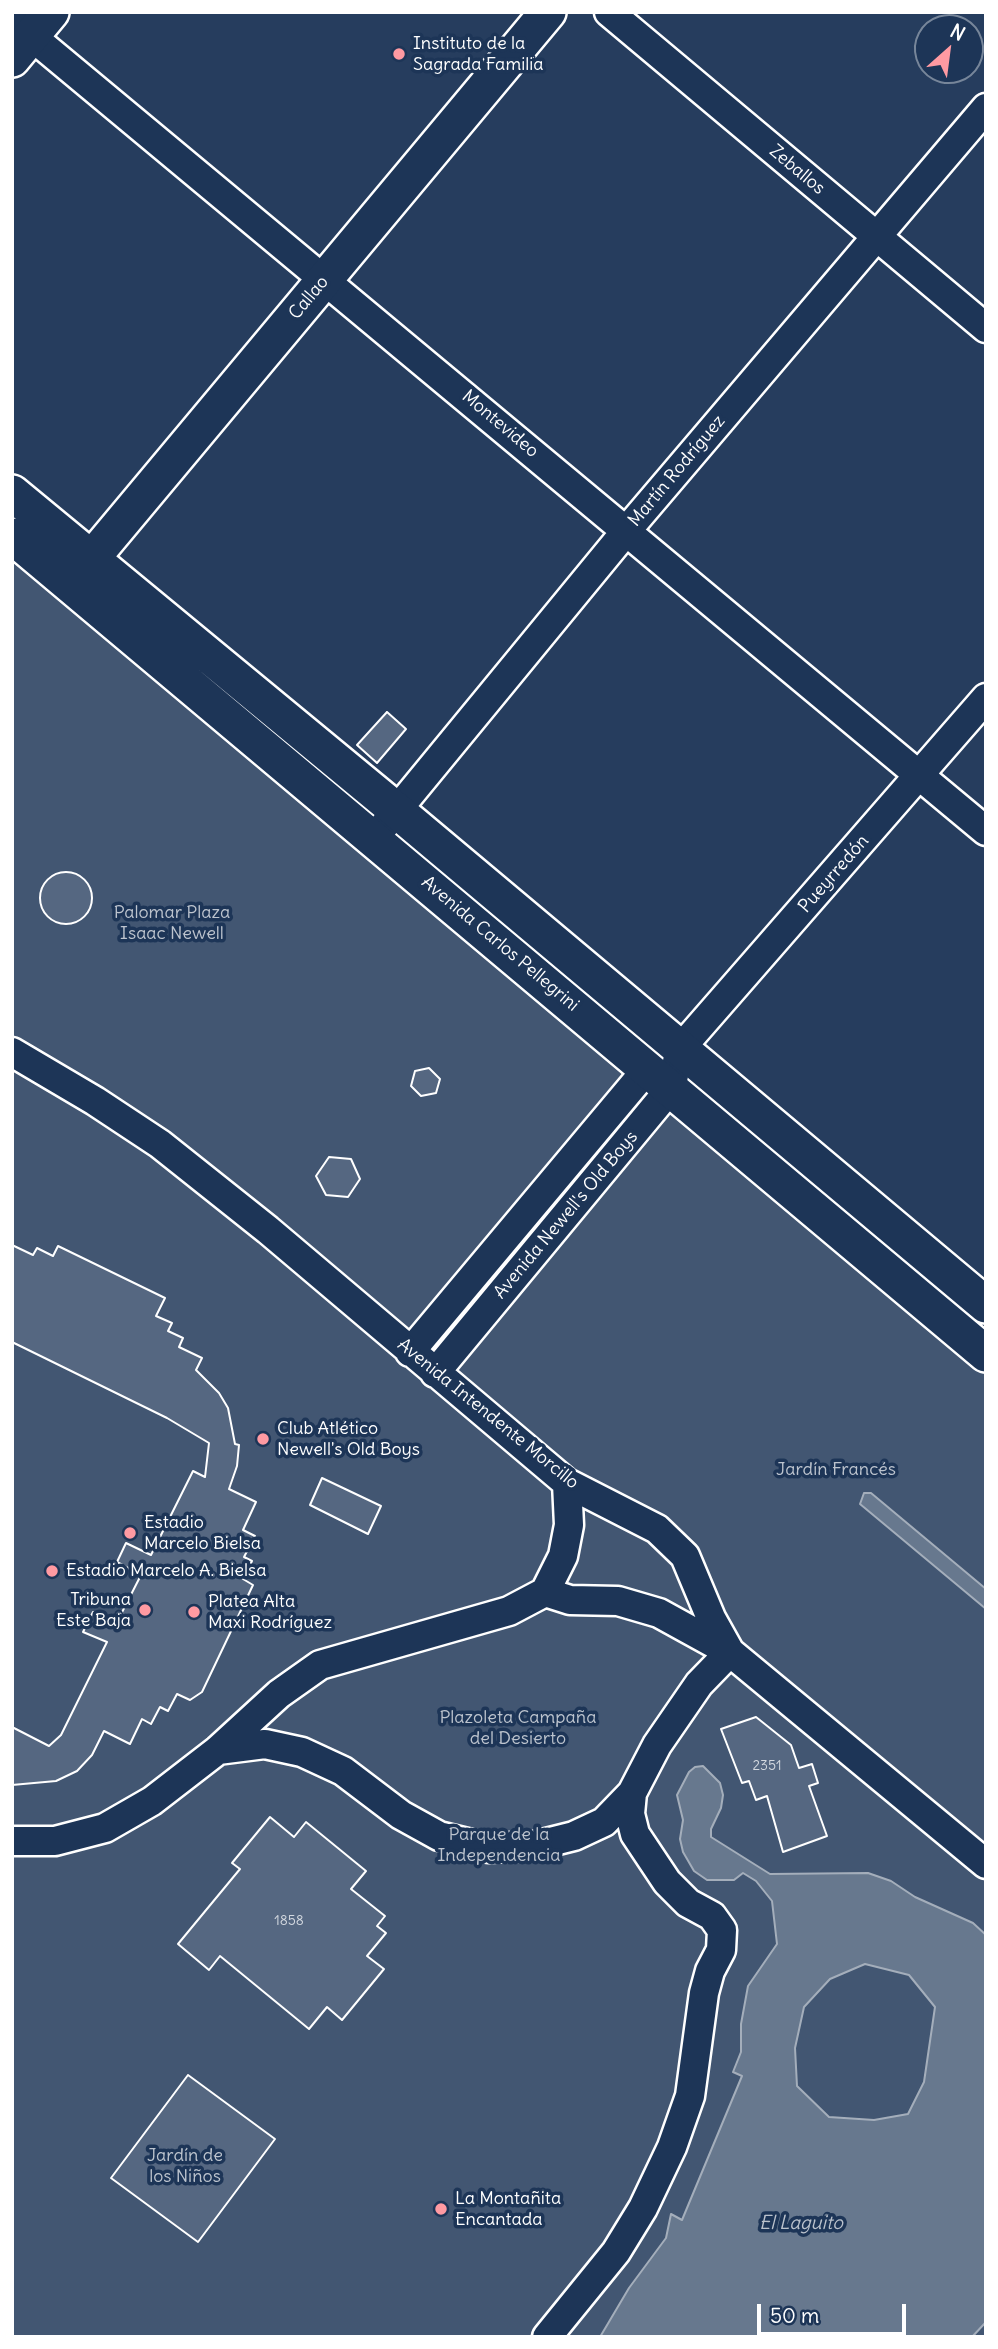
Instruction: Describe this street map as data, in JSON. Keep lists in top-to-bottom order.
{
  "streets": {
    "main road": ["Callao", "Avenida Carlos Pellegrini"],
    "street": [
      "Zeballos",
      "Montevideo",
      "Martín Rodríguez",
      "Pueyrredón",
      "Avenida Newell's Old Boys",
      "Avenida Intendente Morcillo"
    ]
  },
  "crossings": [
    ["Zeballos", "Martín Rodríguez"],
    ["Callao", "Montevideo"],
    ["Callao", "Avenida Carlos Pellegrini"],
    ["Montevideo", "Martín Rodríguez"],
    ["Montevideo", "Pueyrredón"],
    ["Martín Rodríguez", "Avenida Carlos Pellegrini"],
    ["Pueyrredón", "Avenida Carlos Pellegrini"],
    ["Pueyrredón", "Avenida Newell's Old Boys"],
    ["Avenida Carlos Pellegrini", "Avenida Newell's Old Boys"],
    ["Avenida Newell's Old Boys", "Avenida Intendente Morcillo"]
  ],
  "water": ["El Laguito"],
  "parks": [
    "Palomar Plaza Isaac Newell",
    "Jardín Francés",
    "Plazoleta Campaña del Desierto",
    "Parque de la Independencia",
    "Jardín de los Niños"
  ],
  "places": [
    "Instituto de la Sagrada Familia",
    "Club Atlético Newell's Old Boys",
    "Estadio Marcelo Bielsa",
    "Estadio Marcelo A. Bielsa",
    "Tribuna Este Baja",
    "Platea Alta Maxi Rodríguez",
    "La Montañita Encantada"
  ],
  "house_numbers": ["2351", "1858"],
  "scale_bar": "50 m",
  "north": "top right"
}
